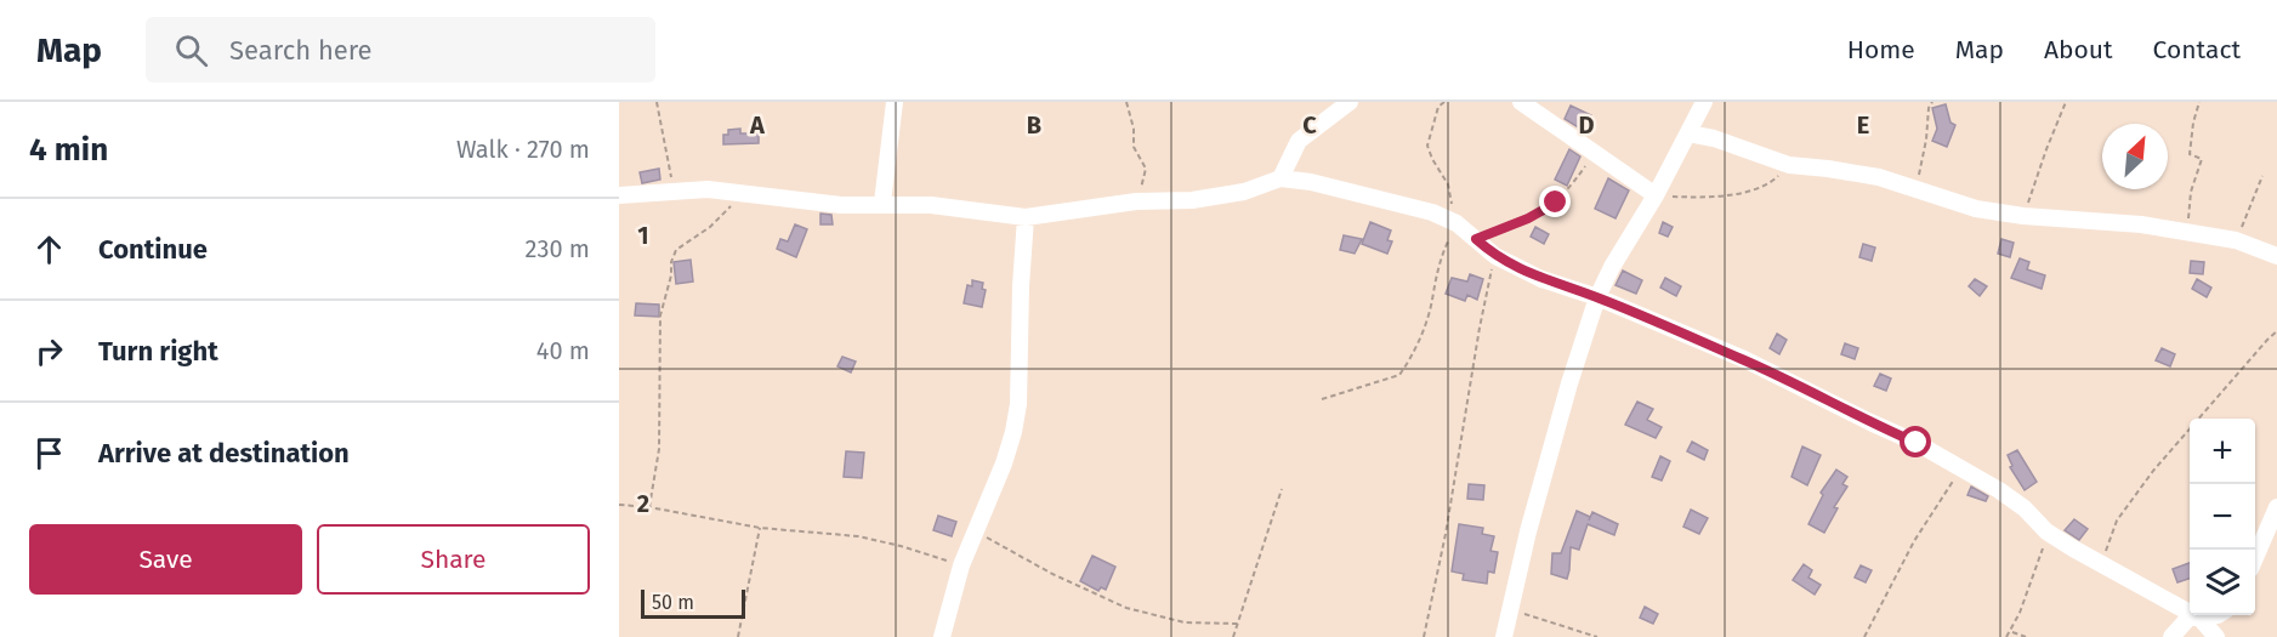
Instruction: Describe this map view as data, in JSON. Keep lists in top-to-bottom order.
{
  "scale_bar": "50 m",
  "north": "top right",
  "page": {
    "header": "Map",
    "search": "Search here",
    "nav": [
      "Home",
      "Map",
      "About",
      "Contact"
    ],
    "heading": ["4 min", "Walk · 270 m"],
    "list": [
      ["Continue", "230 m"],
      ["Turn right", "40 m"],
      "Arrive at destination"
    ],
    "map_buttons": ["+", "−"],
    "buttons": ["Save", "Share"],
    "scale": "50 m"
  },
  "grid": {
    "columns": [
      "A",
      "B",
      "C",
      "D",
      "E"
    ],
    "rows": ["1", "2"]
  }
}
